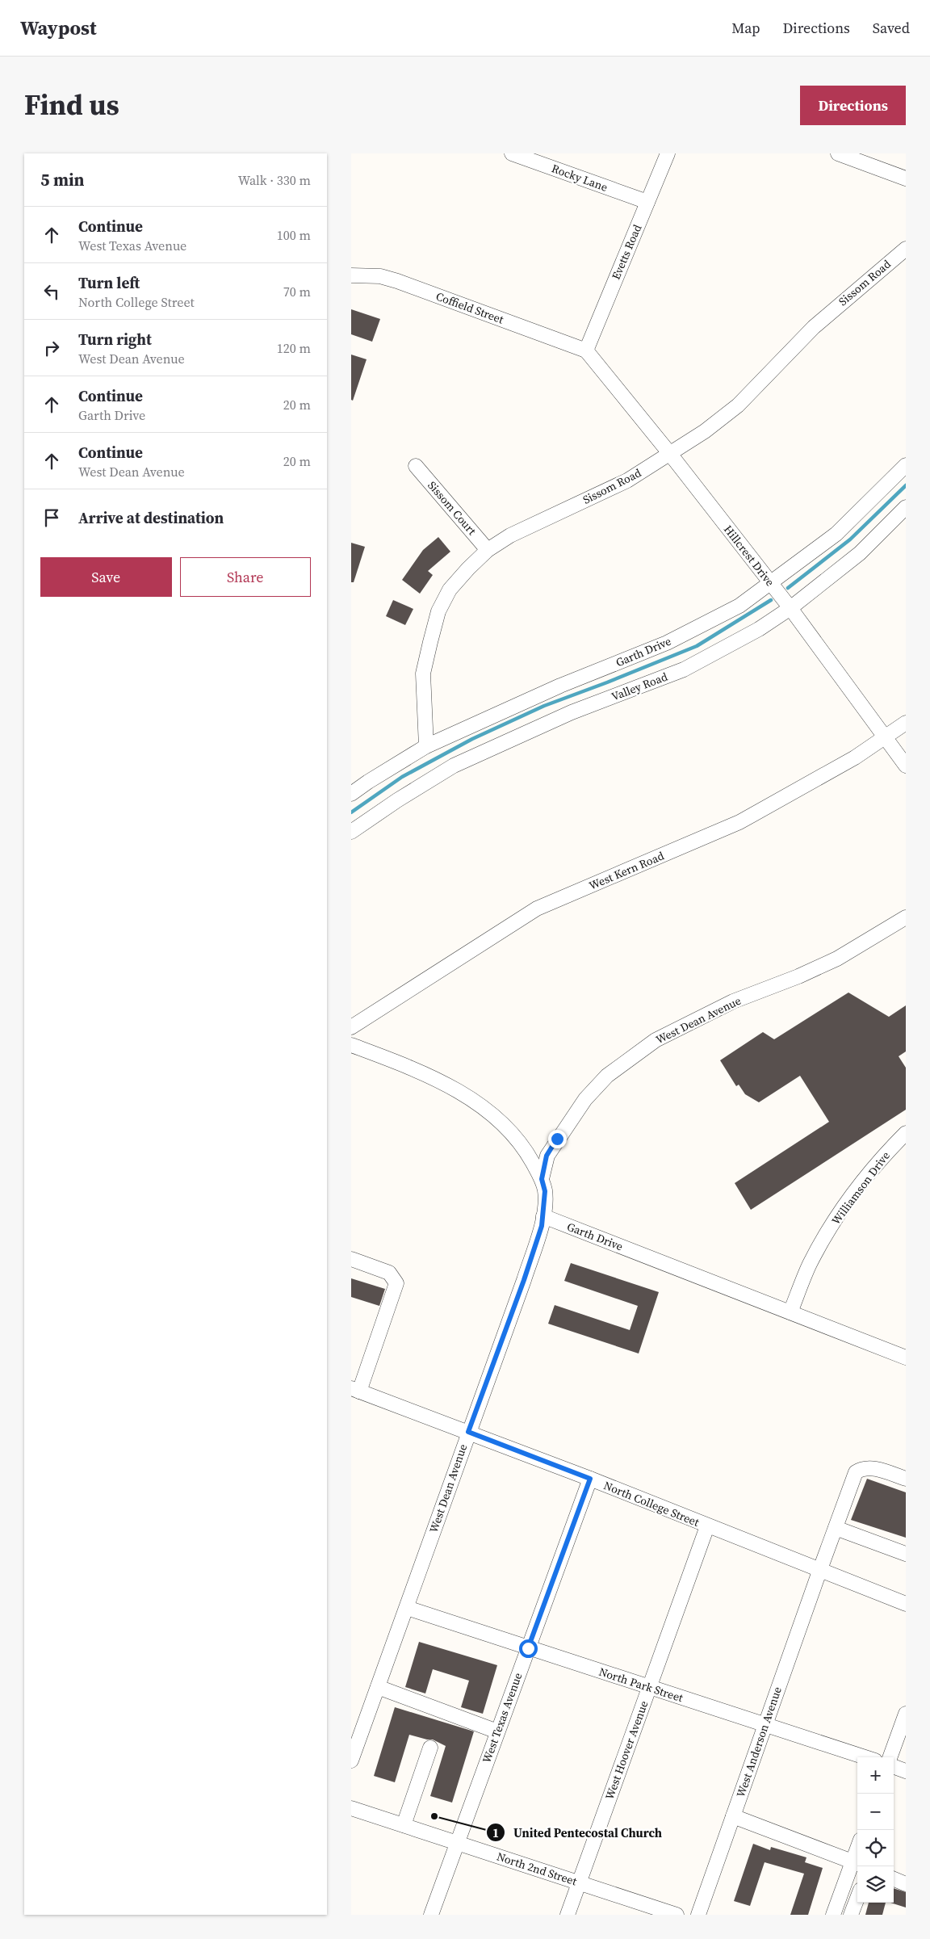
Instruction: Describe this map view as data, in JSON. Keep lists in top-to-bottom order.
{
  "streets": {
    "street": [
      "Rocky Lane",
      "Evetts Road",
      "Sissom Road",
      "Coffield Street",
      "Sissom Court",
      "Hillcrest Drive",
      "Garth Drive",
      "Valley Road",
      "West Kern Road",
      "West Dean Avenue",
      "Williamson Drive",
      "North College Street",
      "North Park Street",
      "West Texas Avenue",
      "West Anderson Avenue",
      "West Hoover Avenue",
      "North 2nd Street"
    ]
  },
  "crossings": [
    ["Rocky Lane", "Evetts Road"],
    ["Evetts Road", "Coffield Street"],
    ["Evetts Road", "Hillcrest Drive"],
    ["Sissom Road", "Sissom Court"],
    ["Sissom Road", "Hillcrest Drive"],
    ["Sissom Road", "Garth Drive"],
    ["Coffield Street", "Hillcrest Drive"],
    ["Hillcrest Drive", "Garth Drive"],
    ["Hillcrest Drive", "Valley Road"],
    ["Hillcrest Drive", "West Kern Road"],
    ["Garth Drive", "West Dean Avenue"],
    ["Garth Drive", "Williamson Drive"],
    ["West Dean Avenue", "North College Street"],
    ["West Dean Avenue", "North Park Street"],
    ["North College Street", "West Texas Avenue"],
    ["North College Street", "West Anderson Avenue"],
    ["North College Street", "West Hoover Avenue"],
    ["North Park Street", "West Texas Avenue"],
    ["North Park Street", "West Anderson Avenue"],
    ["North Park Street", "West Hoover Avenue"],
    ["West Texas Avenue", "North 2nd Street"],
    ["West Hoover Avenue", "North 2nd Street"]
  ],
  "places": ["United Pentecostal Church"],
  "page": {
    "header": "Waypost",
    "nav": ["Map", "Directions", "Saved"],
    "title": "Find us",
    "buttons": [
      "Directions",
      ["Save", "Share"]
    ],
    "heading": ["5 min", "Walk · 330 m"],
    "list": [
      ["Continue", "West Texas Avenue", "100 m"],
      ["Turn left", "North College Street", "70 m"],
      ["Turn right", "West Dean Avenue", "120 m"],
      ["Continue", "Garth Drive", "20 m"],
      ["Continue", "West Dean Avenue", "20 m"],
      "Arrive at destination"
    ],
    "map_buttons": ["+", "−"]
  }
}
